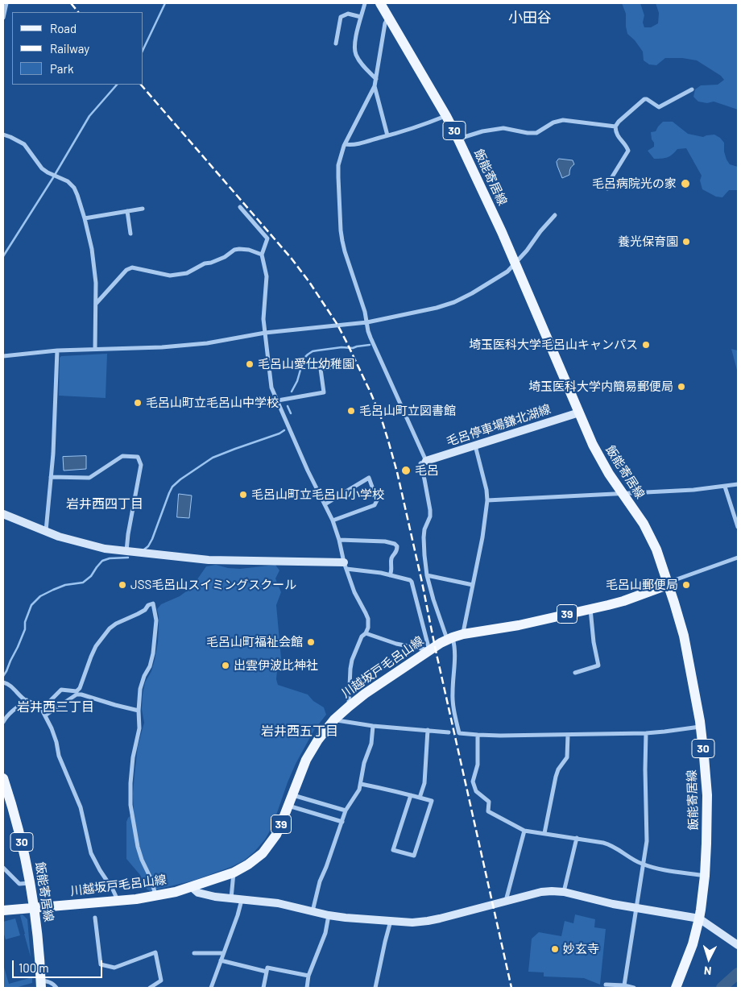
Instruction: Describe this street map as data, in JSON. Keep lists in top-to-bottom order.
{
  "streets": {
    "main road": [
      "30",
      "飯能寄居線",
      "39",
      "川越坂戸毛呂山線"
    ],
    "street": ["毛呂停車場鎌北湖線"]
  },
  "crossings": [
    ["飯能寄居線", "毛呂停車場鎌北湖線"],
    ["飯能寄居線", "川越坂戸毛呂山線"]
  ],
  "districts": [
    "小田谷",
    "岩井西四丁目",
    "岩井西三丁目",
    "岩井西五丁目"
  ],
  "places": [
    "毛呂病院光の家",
    "養光保育園",
    "埼玉医科大学毛呂山キャンパス",
    "毛呂山愛仕幼稚園",
    "埼玉医科大学内簡易郵便局",
    "毛呂山町立毛呂山中学校",
    "毛呂山町立図書館",
    "毛呂",
    "毛呂山町立毛呂山小学校",
    "JSS毛呂山スイミングスクール",
    "毛呂山郵便局",
    "毛呂山町福祉会館",
    "出雲伊波比神社",
    "妙玄寺"
  ],
  "legend": ["Road", "Railway", "Park"],
  "scale_bar": "100 m",
  "north": "bottom"
}
